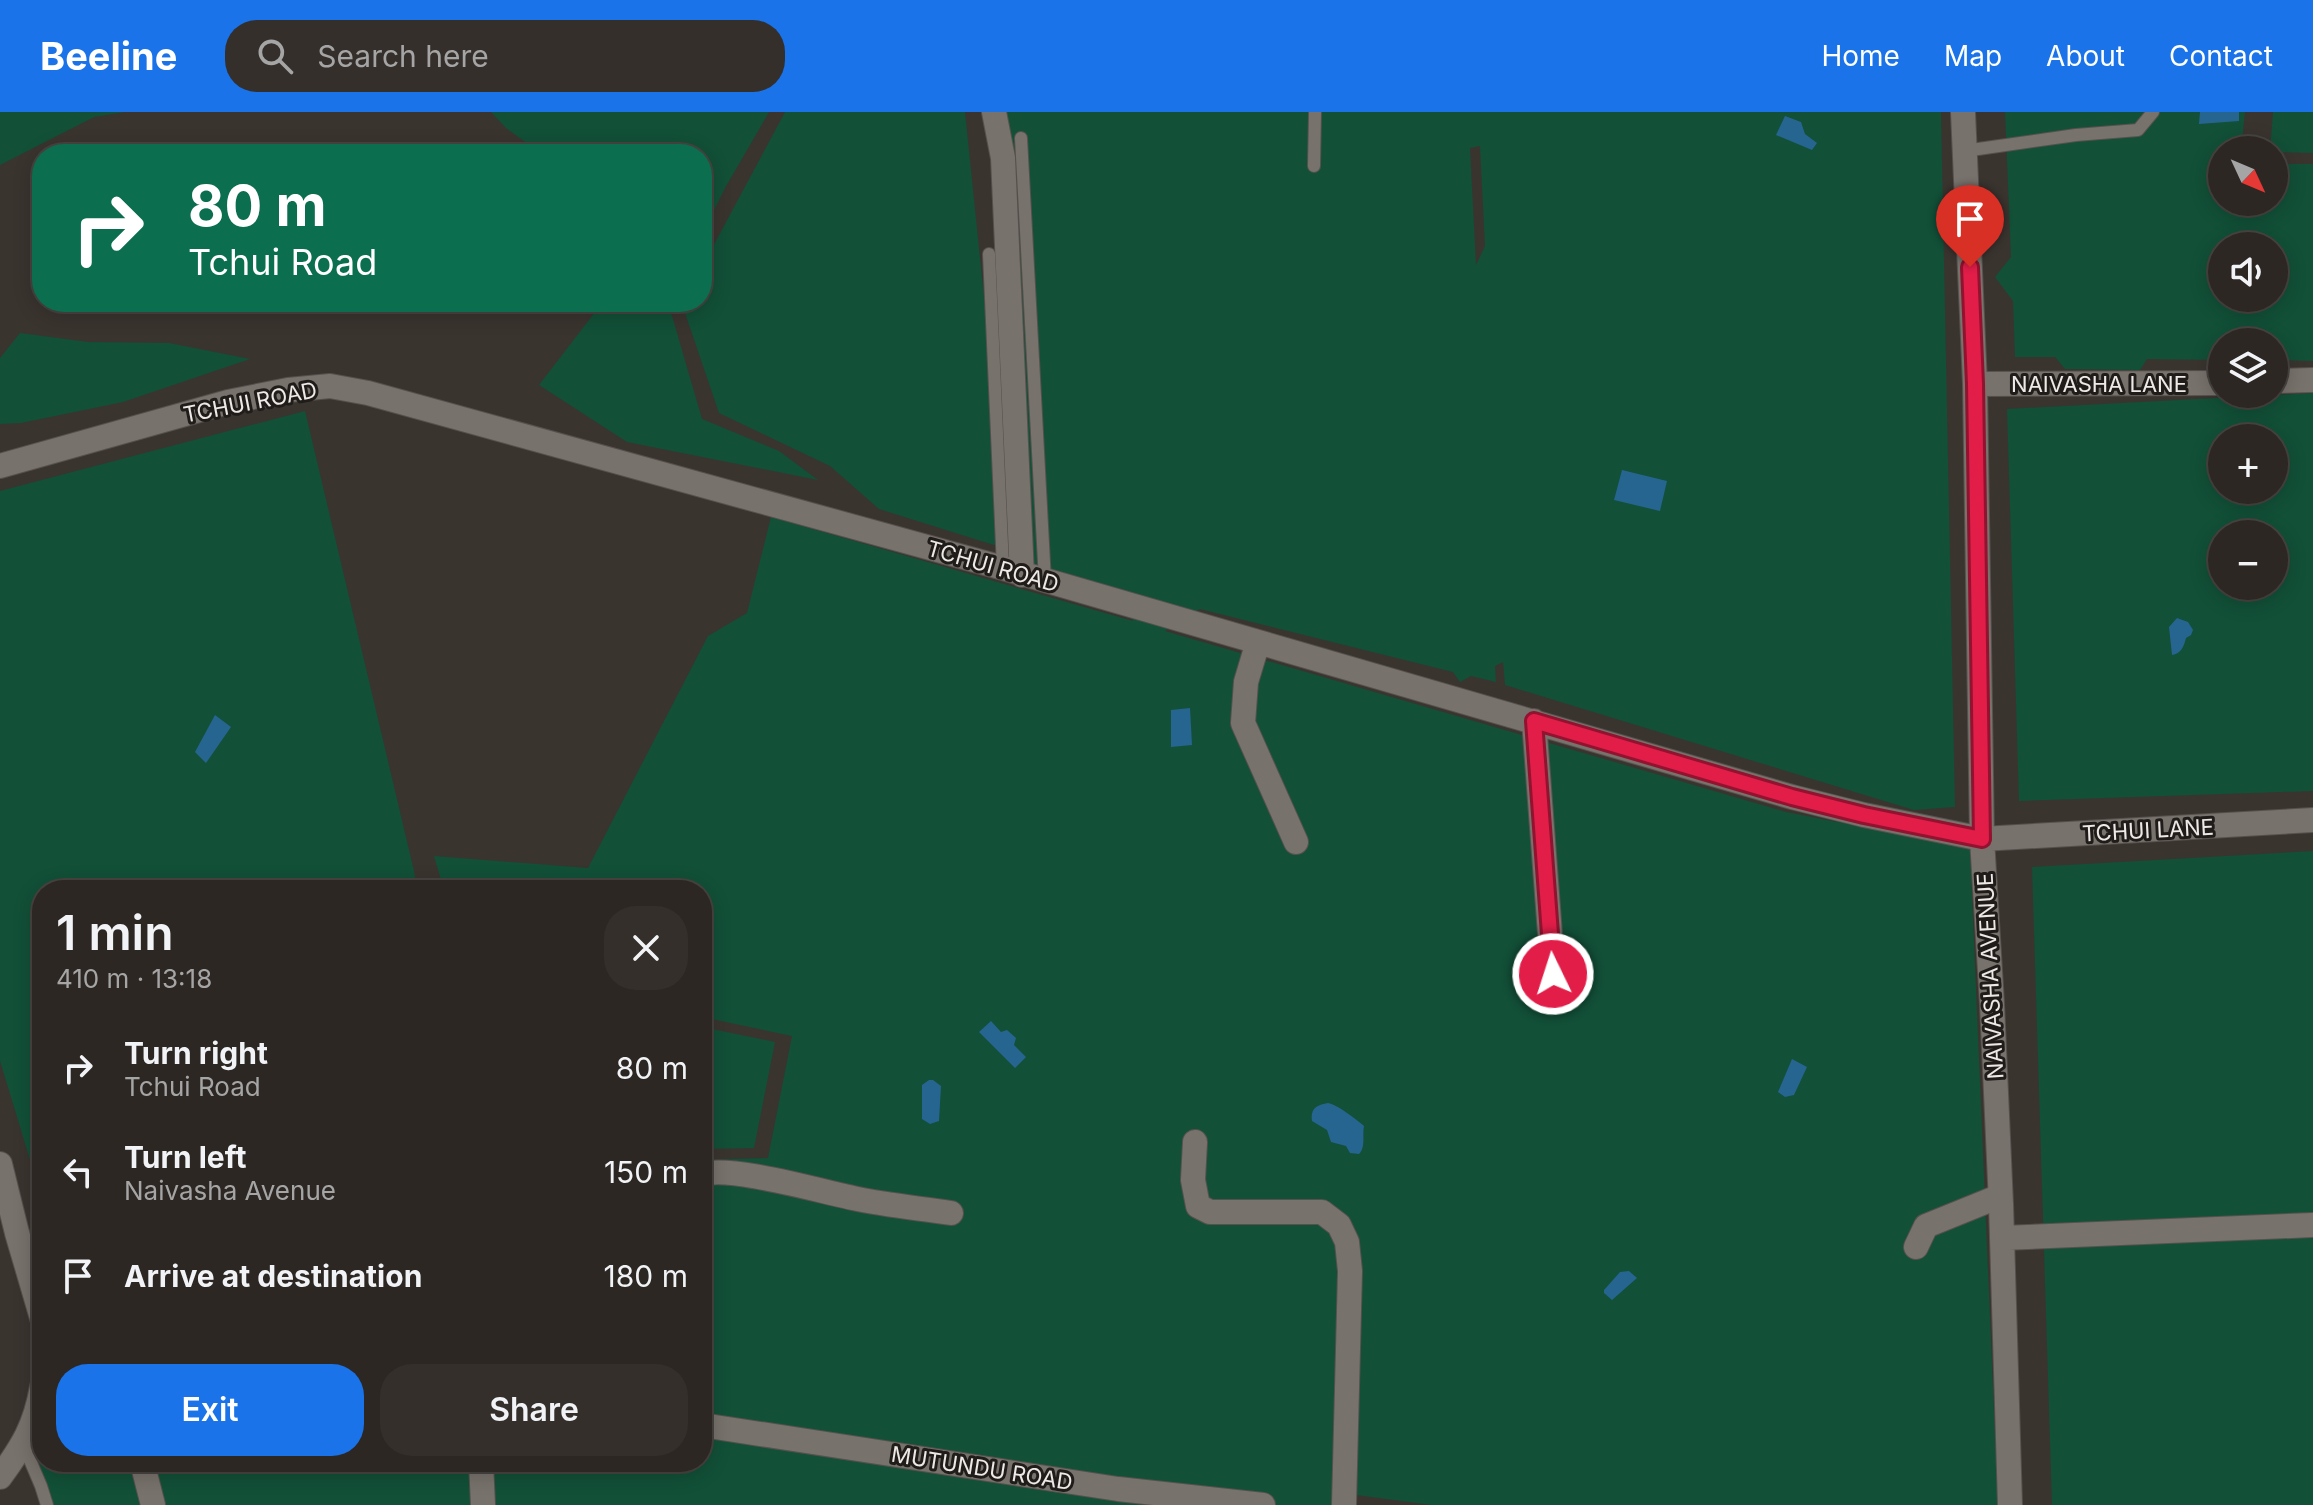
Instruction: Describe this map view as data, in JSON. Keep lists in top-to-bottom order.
{
  "streets": {
    "street": [
      "NAIVASHA LANE",
      "TCHUI ROAD",
      "TCHUI LANE",
      "NAIVASHA AVENUE",
      "MUTUNDU ROAD"
    ]
  },
  "crossings": [
    ["NAIVASHA LANE", "NAIVASHA AVENUE"],
    ["TCHUI ROAD", "TCHUI LANE"],
    ["TCHUI ROAD", "NAIVASHA AVENUE"],
    ["TCHUI LANE", "NAIVASHA AVENUE"]
  ],
  "north": "bottom right",
  "page": {
    "header": "Beeline",
    "search": "Search here",
    "nav": [
      "Home",
      "Map",
      "About",
      "Contact"
    ],
    "map_buttons": ["+", "−"],
    "turn": ["80 m", "Tchui Road"],
    "heading": ["1 min", "410 m · 13:18"],
    "list": [
      {
        "name": "Turn right",
        "note": "Tchui Road",
        "value": "80 m"
      },
      {
        "name": "Turn left",
        "note": "Naivasha Avenue",
        "value": "150 m"
      },
      {
        "name": "Arrive at destination",
        "value": "180 m"
      }
    ],
    "buttons": ["Exit", "Share"]
  }
}
